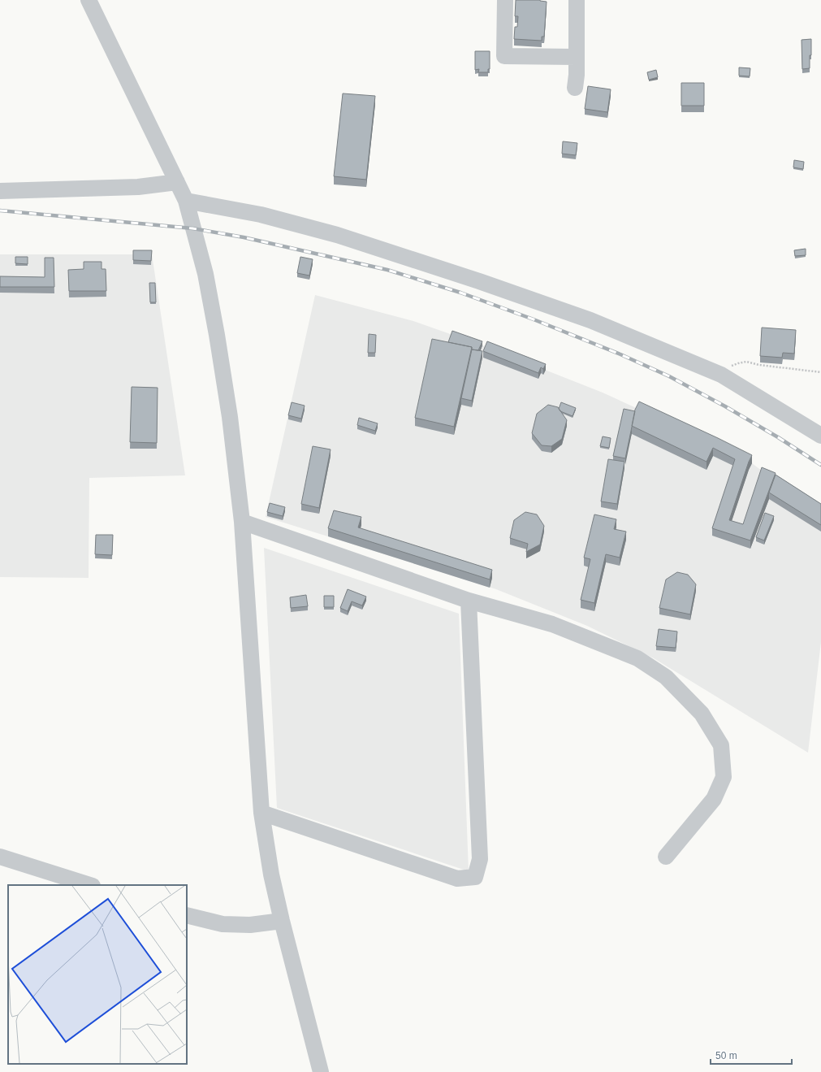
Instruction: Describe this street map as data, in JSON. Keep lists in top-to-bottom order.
{
  "scale_bar": "50 m"
}
